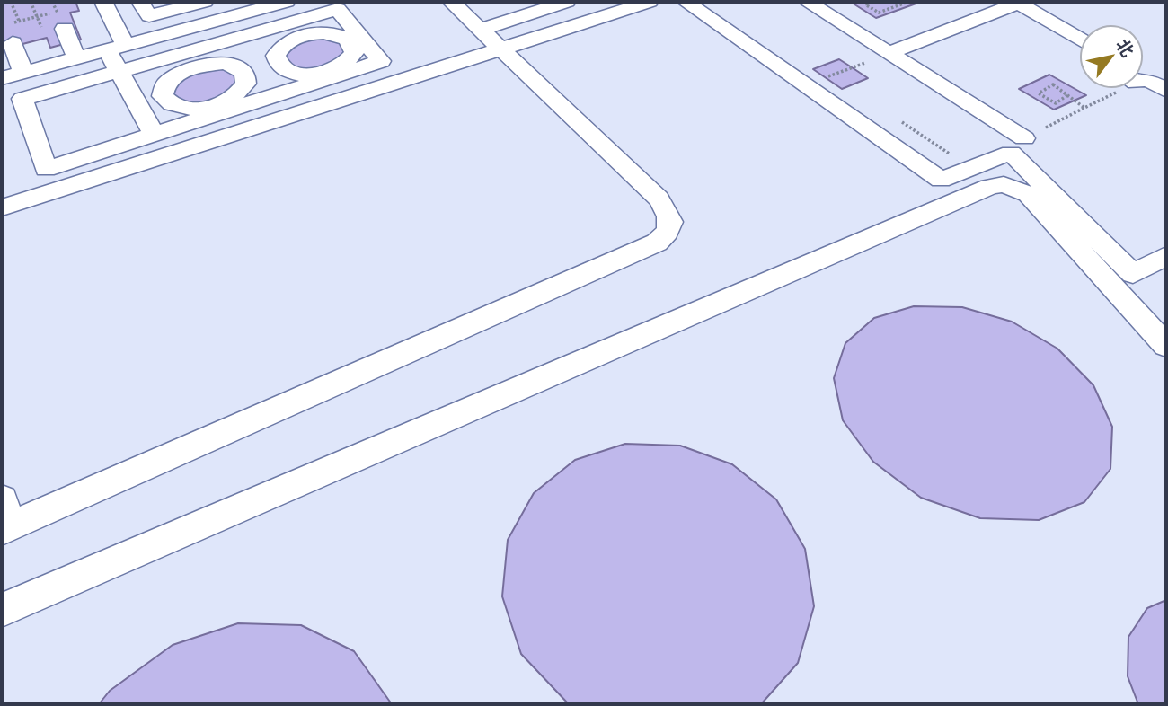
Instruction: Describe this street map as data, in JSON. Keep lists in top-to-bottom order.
{
  "north": "top right"
}
